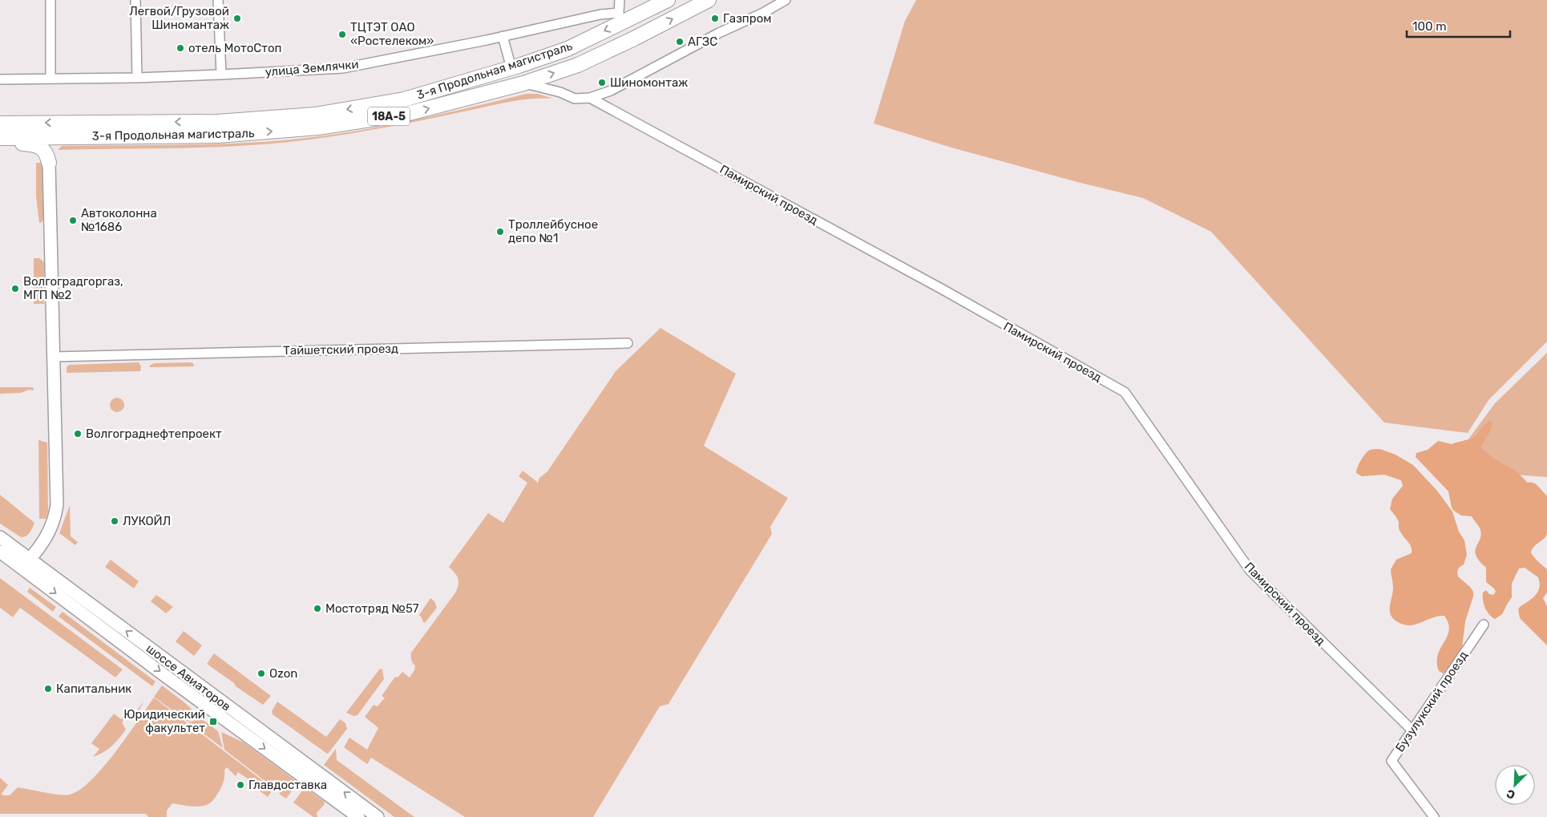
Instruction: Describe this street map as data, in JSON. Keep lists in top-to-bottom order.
{
  "streets": {
    "highway": ["3-я Продольная магистраль", "18А-5"],
    "main road": ["шоссе Авиаторов"],
    "street": [
      "улица Землячки",
      "Памирский проезд",
      "Тайшетский проезд",
      "Бузулукский проезд"
    ]
  },
  "crossings": [
    ["Памирский проезд", "Бузулукский проезд"]
  ],
  "places": {
    "other": [
      "Легвой/Грузовой Шиномантаж",
      "Газпром",
      "ТЦТЭТ ОАО «Ростелеком»",
      "АГЗС",
      "отель МотоСтоп",
      "Шиномонтаж",
      "Автоколонна №1686",
      "Троллейбусное депо №1",
      "Волгоградгоргаз, МГП №2",
      "Волгограднефтепроект",
      "ЛУКОЙЛ",
      "Мостотряд №57",
      "Ozon",
      "Капитальник",
      "Главдоставка"
    ],
    "transit": ["Юридический факультет"]
  },
  "scale_bar": "100 m",
  "north": "bottom left"
}
